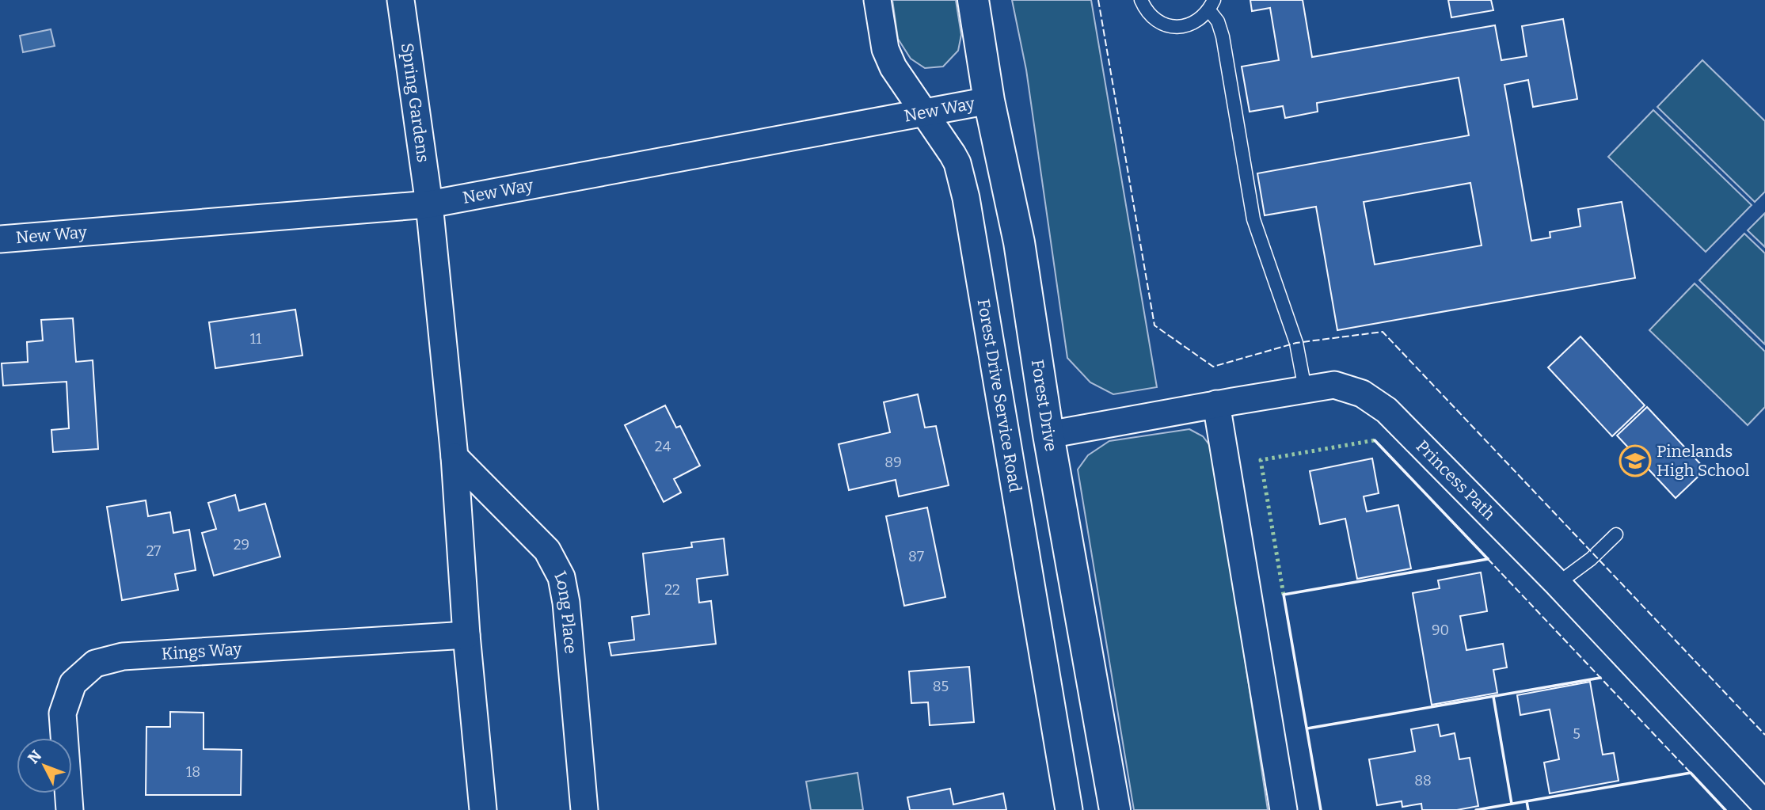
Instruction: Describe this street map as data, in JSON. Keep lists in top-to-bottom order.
{
  "streets": {
    "main road": ["Forest Drive"],
    "street": [
      "Spring Gardens",
      "New Way",
      "Forest Drive Service Road",
      "Princess Path",
      "Long Place",
      "Kings Way"
    ]
  },
  "crossings": [
    ["Spring Gardens", "New Way"],
    ["New Way", "Forest Drive Service Road"],
    ["New Way", "Forest Drive"],
    ["Forest Drive", "Princess Path"]
  ],
  "places": {
    "school or university": ["Pinelands High School"]
  },
  "house_numbers": [
    "11",
    "24",
    "89",
    "29",
    "27",
    "87",
    "22",
    "90",
    "85",
    "5",
    "18",
    "88"
  ],
  "north": "top left"
}
